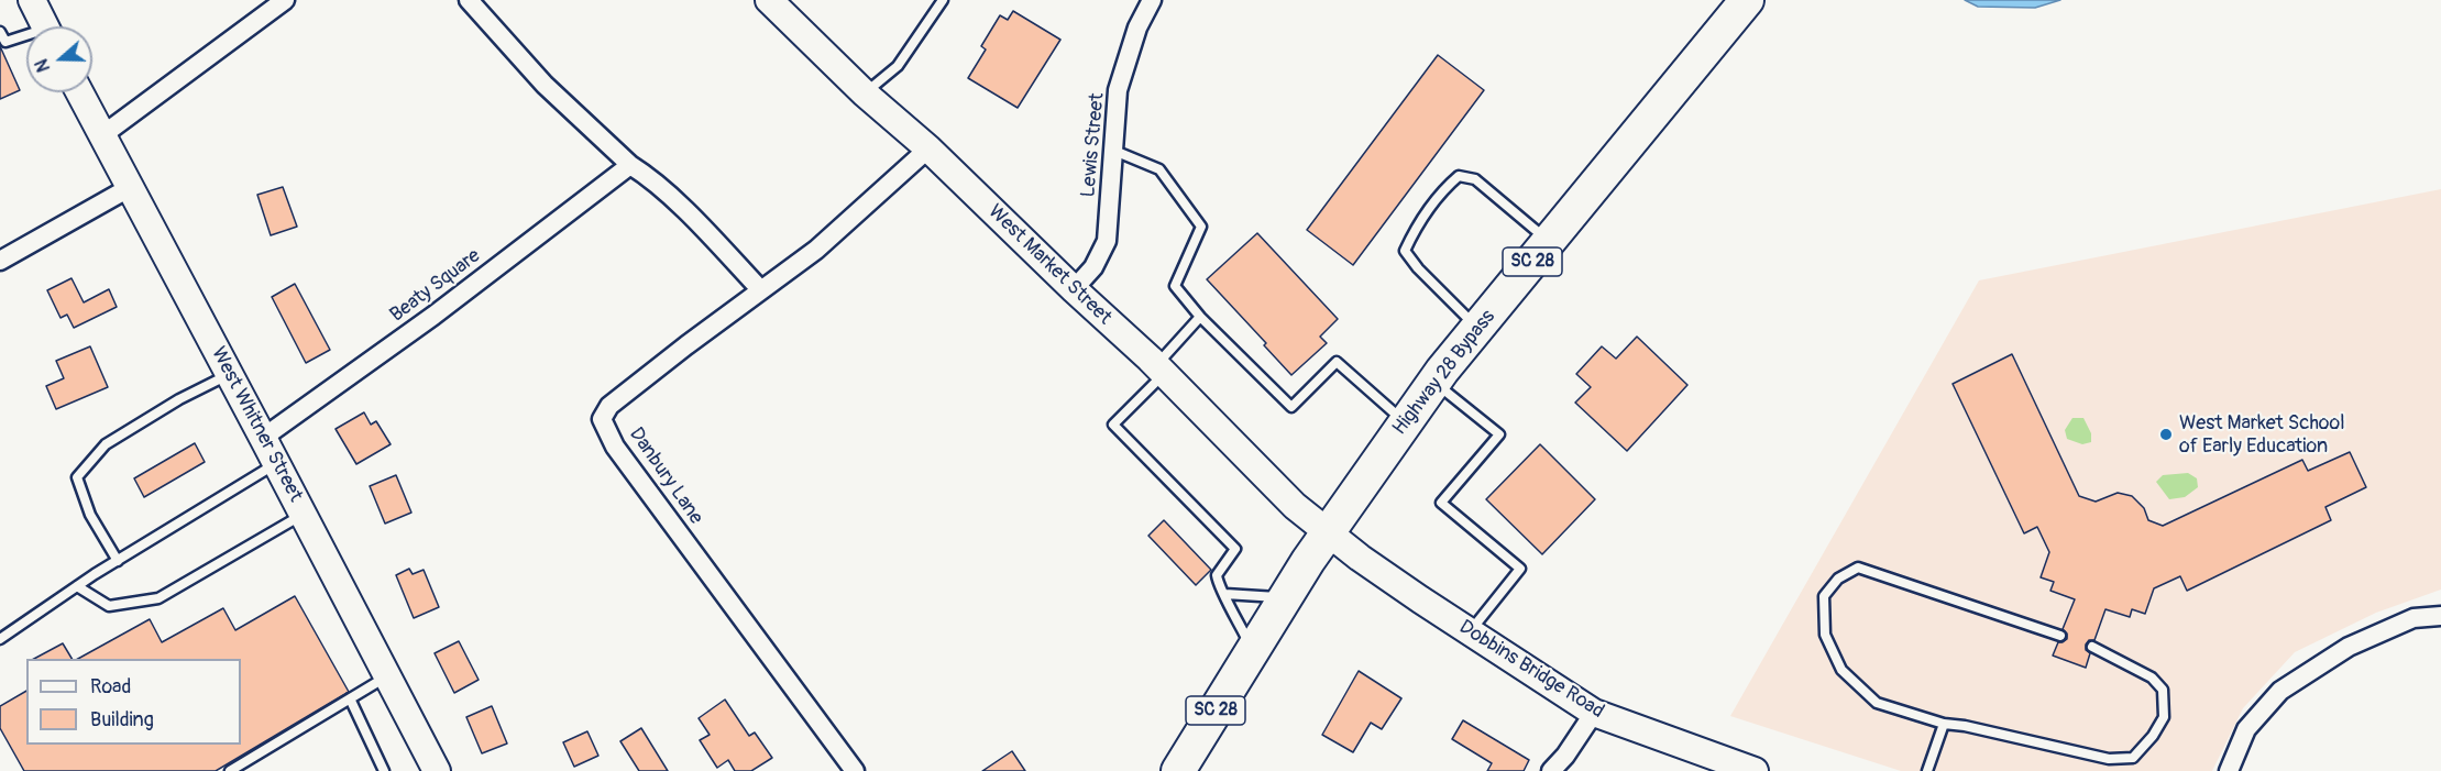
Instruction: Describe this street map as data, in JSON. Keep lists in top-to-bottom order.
{
  "streets": {
    "highway": ["SC 28", "Highway 28 Bypass"],
    "main road": ["West Market Street", "West Whitner Street", "Dobbins Bridge Road"],
    "street": ["Lewis Street", "Beaty Square", "Danbury Lane"]
  },
  "crossings": [
    ["Lewis Street", "West Market Street"],
    ["West Market Street", "Highway 28 Bypass"],
    ["West Market Street", "Danbury Lane"],
    ["West Market Street", "Dobbins Bridge Road"],
    ["Beaty Square", "West Whitner Street"],
    ["Highway 28 Bypass", "Dobbins Bridge Road"]
  ],
  "places": ["West Market School of Early Education"],
  "legend": ["Road", "Building"],
  "north": "left"
}
